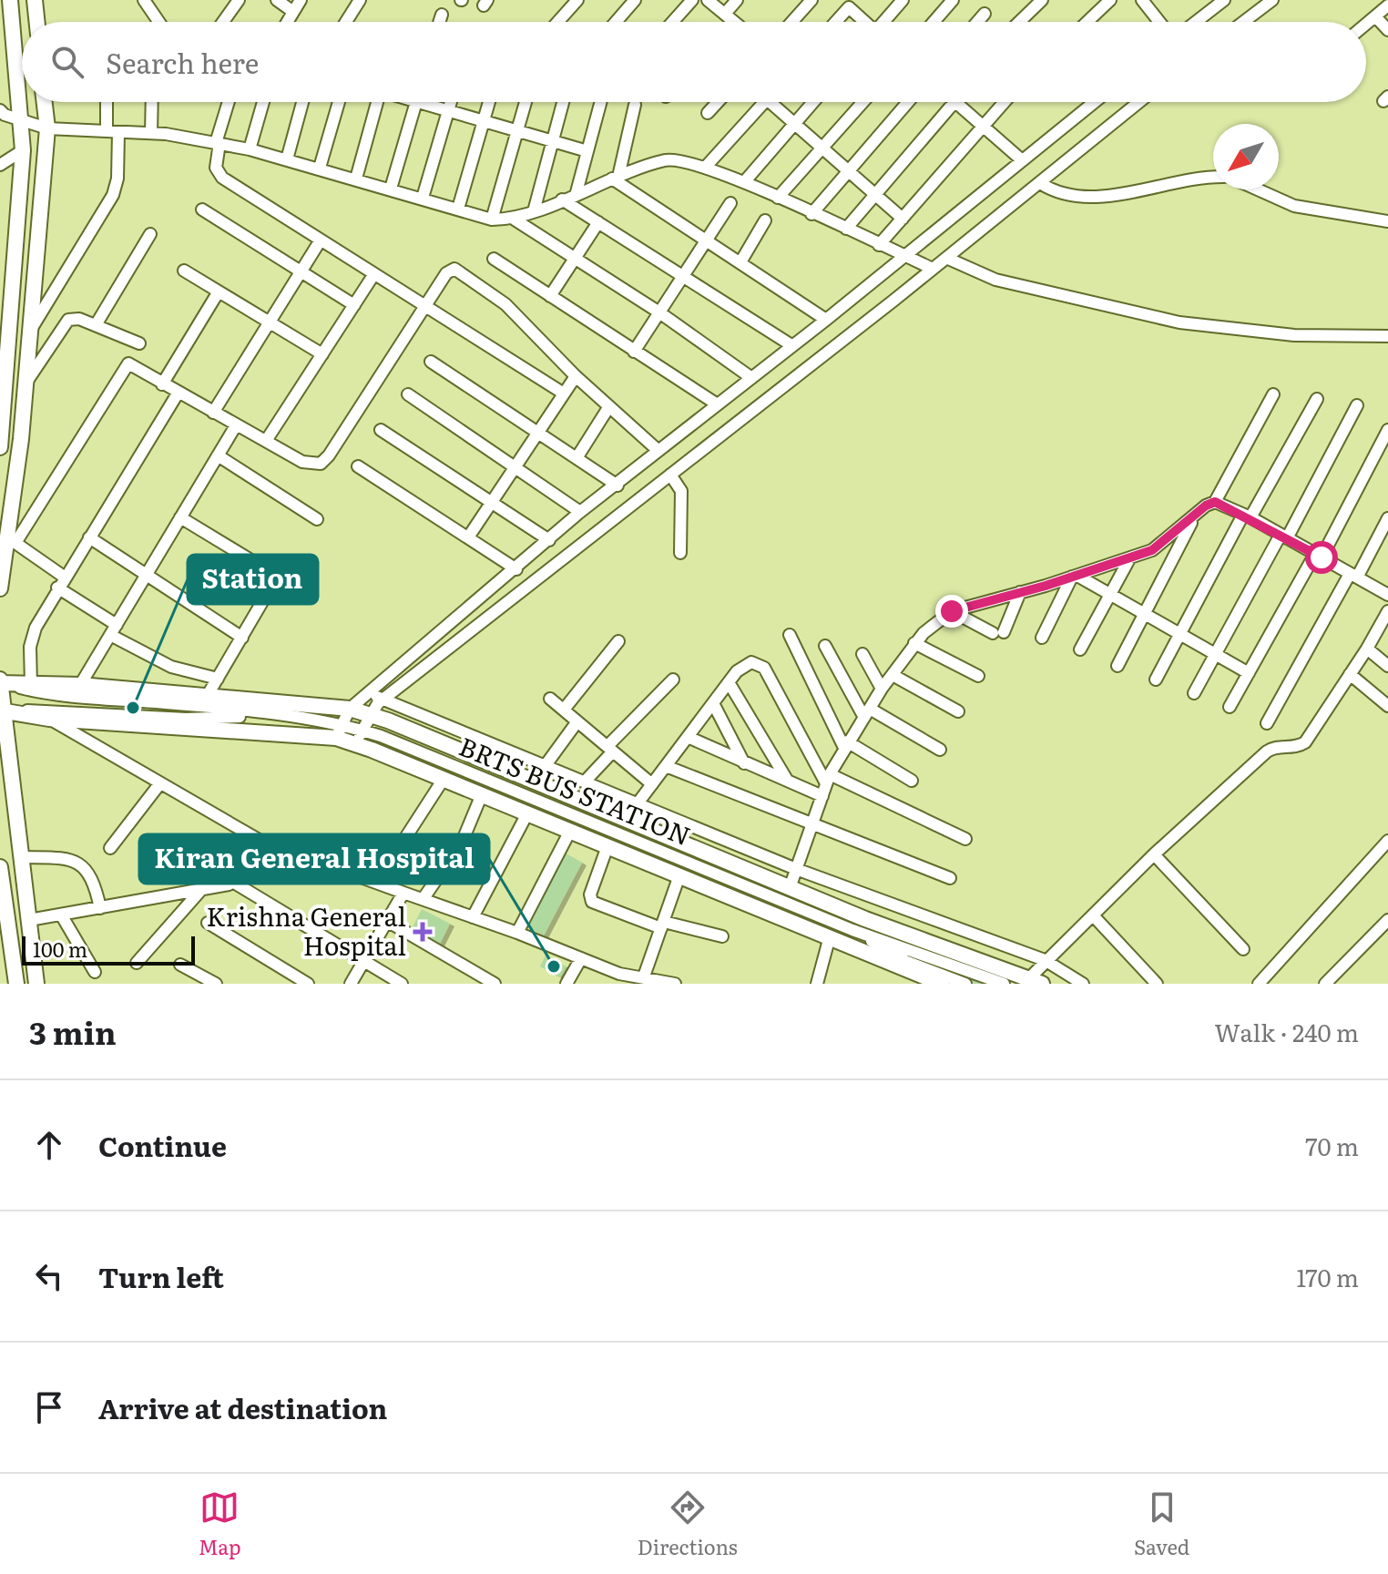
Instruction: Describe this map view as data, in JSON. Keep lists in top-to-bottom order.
{
  "streets": {
    "street": ["BRTS BUS STATION"]
  },
  "places": {
    "other": ["Station", "Kiran General Hospital"],
    "health": ["Krishna General Hospital"]
  },
  "scale_bar": "100 m",
  "north": "bottom left",
  "page": {
    "search": "Search here",
    "scale": "100 m",
    "heading": ["3 min", "Walk · 240 m"],
    "list": [
      ["Continue", "70 m"],
      ["Turn left", "170 m"],
      "Arrive at destination"
    ],
    "nav": ["Map", "Directions", "Saved"]
  }
}
